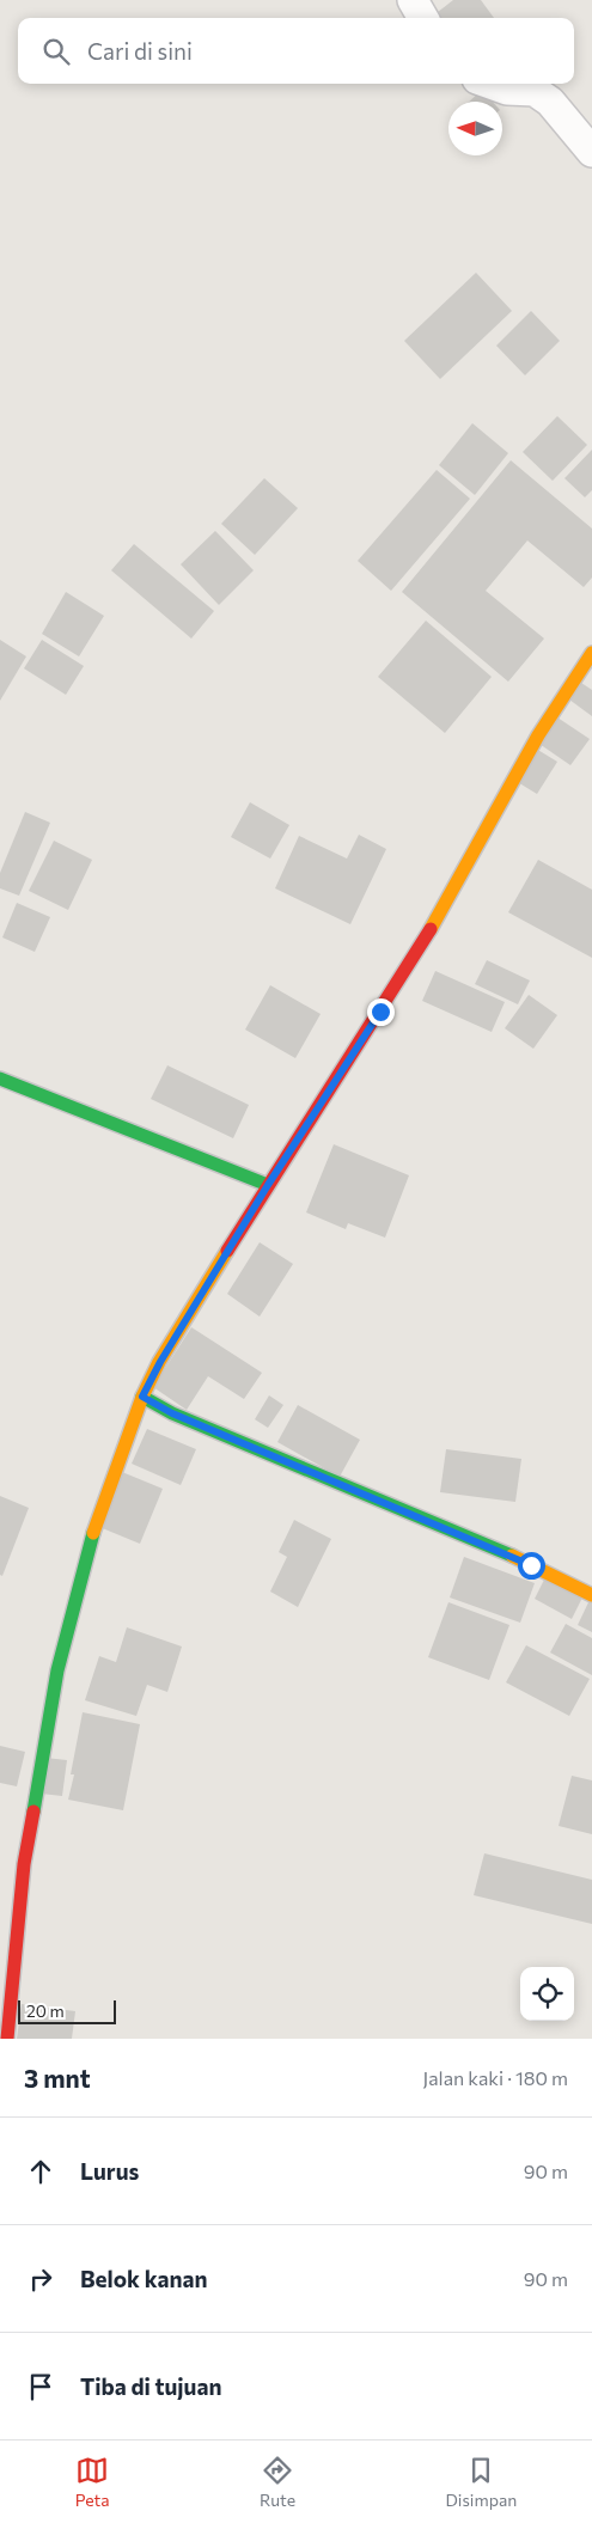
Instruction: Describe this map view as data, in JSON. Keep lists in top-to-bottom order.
{
  "scale_bar": "20 m",
  "north": "left",
  "page": {
    "search": "Cari di sini",
    "scale": "20 m",
    "heading": ["3 mnt", "Jalan kaki · 180 m"],
    "list": [
      ["Lurus", "90 m"],
      ["Belok kanan", "90 m"],
      "Tiba di tujuan"
    ],
    "nav": ["Peta", "Rute", "Disimpan"]
  }
}
